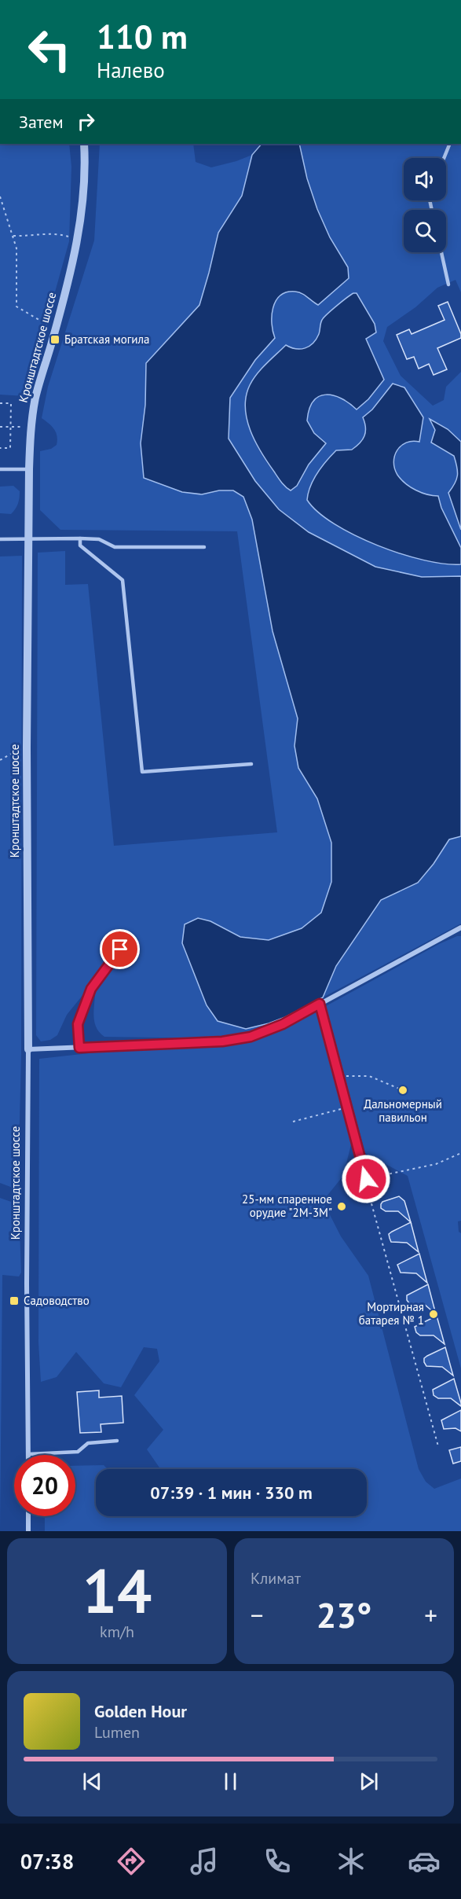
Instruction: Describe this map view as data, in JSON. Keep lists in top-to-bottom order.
{
  "streets": {
    "street": ["Кронштадтское шоссе"]
  },
  "places": {
    "transit": ["Братская могила", "Садоводство"],
    "other": ["Дальномерный павильон", "25-мм спаренное орудие \"2М-3М\"", "Мортирная батарея № 1"]
  },
  "page": {
    "turn": ["110 m", "Налево"],
    "then": "Затем",
    "limit": "20",
    "trip": "07:39 · 1 мин · 330 m",
    "tile": [
      ["14", "km/h"],
      "Климат"
    ],
    "heat": ["−", "23°", "+"],
    "song": ["Golden Hour", "Lumen"],
    "tabs": "07:38"
  }
}
